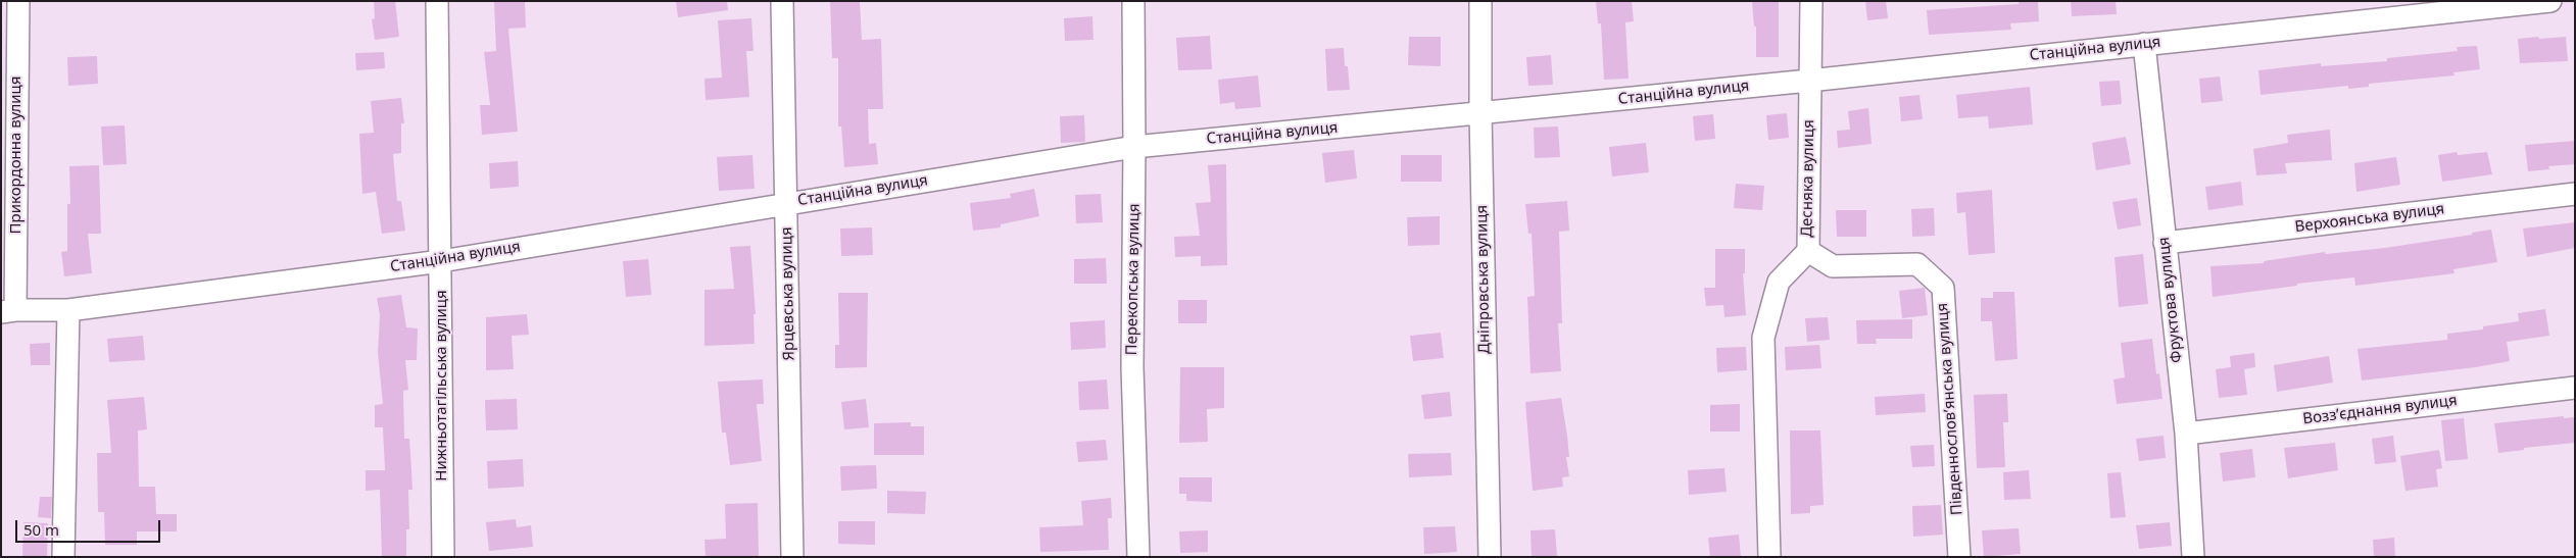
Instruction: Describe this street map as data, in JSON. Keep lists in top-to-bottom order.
{
  "streets": {
    "street": [
      "Станційна вулиця",
      "Прикордонна вулиця",
      "Десняка вулиця",
      "Верхоянська вулиця",
      "Перекопська вулиця",
      "Дніпровська вулиця",
      "Ярцевська вулиця",
      "Фруктова вулиця",
      "Нижньотагільська вулиця",
      "Південнослов’янська вулиця",
      "Возз’єднання вулиця"
    ]
  },
  "crossings": [
    ["Станційна вулиця", "Прикордонна вулиця"],
    ["Станційна вулиця", "Десняка вулиця"],
    ["Станційна вулиця", "Перекопська вулиця"],
    ["Станційна вулиця", "Дніпровська вулиця"],
    ["Станційна вулиця", "Ярцевська вулиця"],
    ["Станційна вулиця", "Фруктова вулиця"],
    ["Станційна вулиця", "Нижньотагільська вулиця"],
    ["Десняка вулиця", "Південнослов’янська вулиця"],
    ["Верхоянська вулиця", "Фруктова вулиця"],
    ["Фруктова вулиця", "Возз’єднання вулиця"]
  ],
  "scale_bar": "50 m"
}
